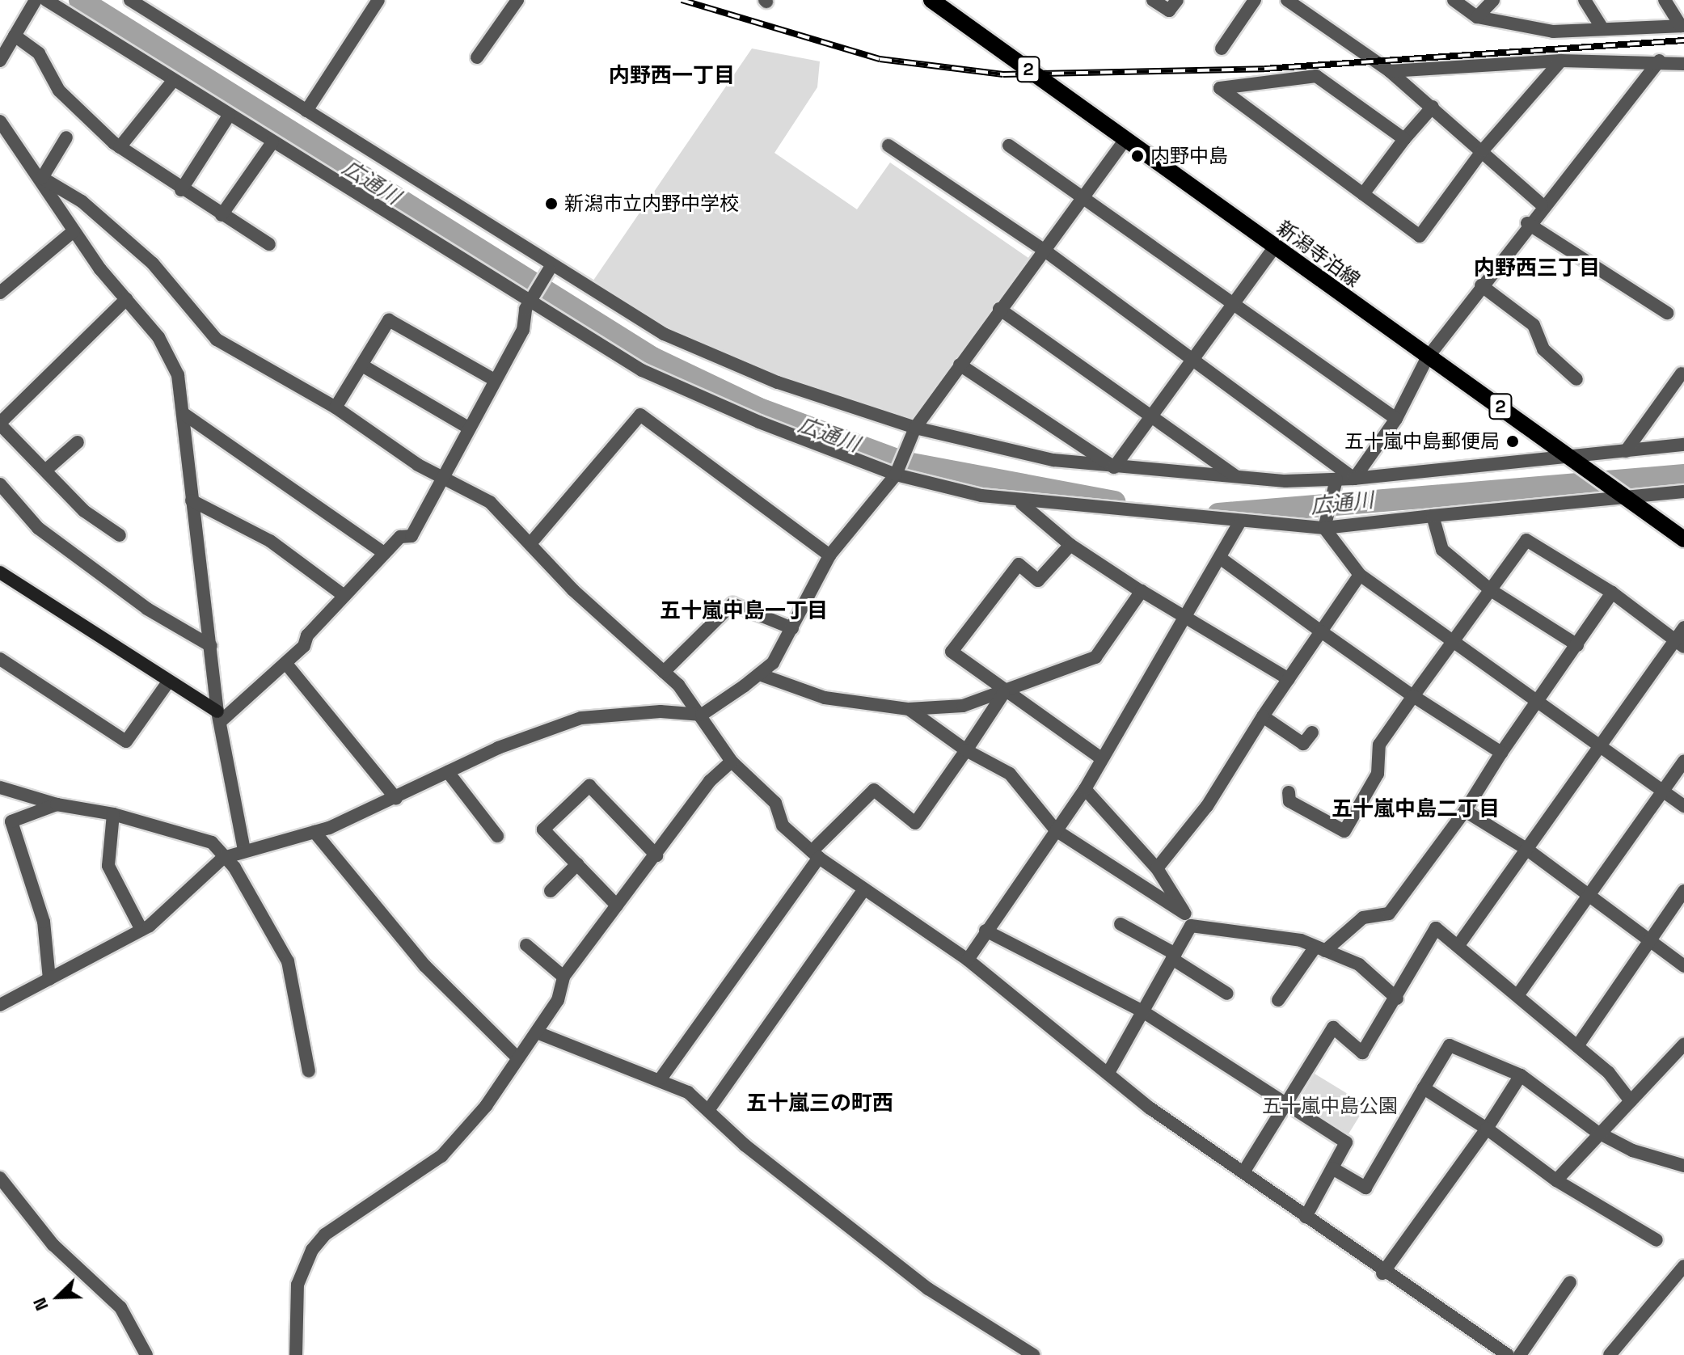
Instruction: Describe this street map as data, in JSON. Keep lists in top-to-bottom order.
{
  "streets": {
    "main road": ["2", "新潟寺泊線"]
  },
  "districts": [
    "内野西一丁目",
    "内野西三丁目",
    "五十嵐中島一丁目",
    "五十嵐中島二丁目",
    "五十嵐三の町西"
  ],
  "water": ["広通川"],
  "parks": ["五十嵐中島公園"],
  "places": ["内野中島", "新潟市立内野中学校", "五十嵐中島郵便局"],
  "north": "bottom left"
}
